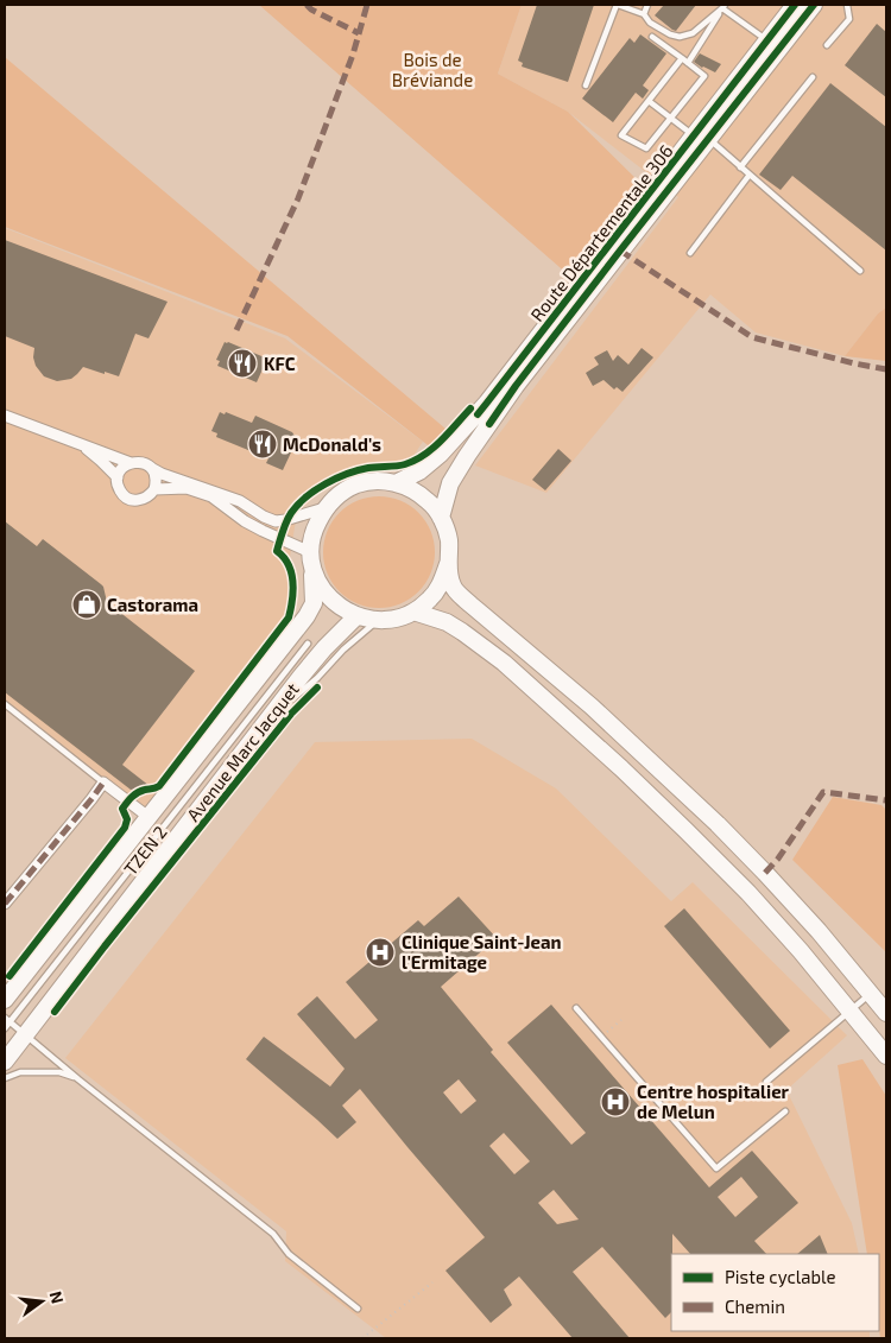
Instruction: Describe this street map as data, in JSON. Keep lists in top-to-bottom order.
{
  "streets": {
    "main road": ["Route Départementale 306", "Avenue Marc Jacquet"],
    "lane": ["TZEN 2"]
  },
  "parks": ["Bois de Bréviande"],
  "places": {
    "restaurant": ["KFC", "McDonald's"],
    "shop": ["Castorama"],
    "hospital": ["Clinique Saint-Jean l'Ermitage", "Centre hospitalier de Melun"]
  },
  "legend": ["Piste cyclable", "Chemin"],
  "north": "right"
}
